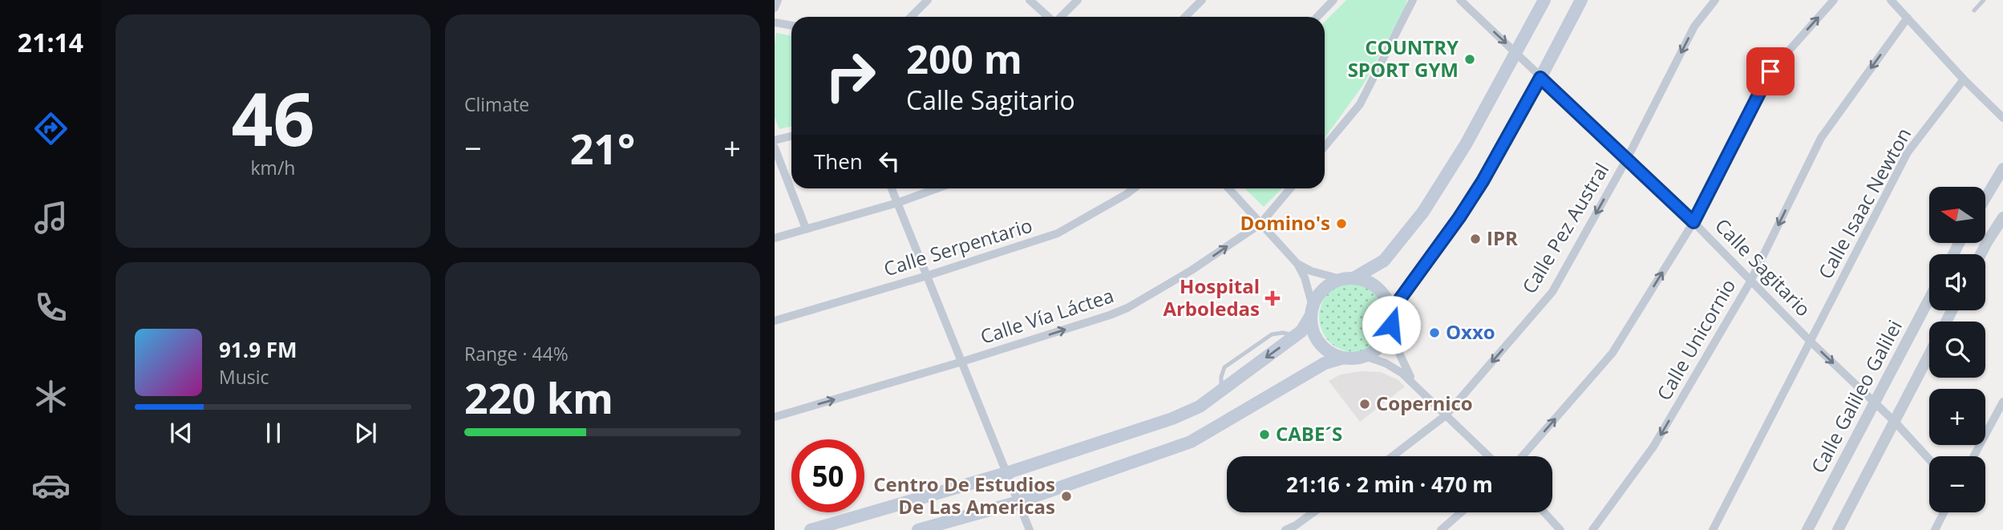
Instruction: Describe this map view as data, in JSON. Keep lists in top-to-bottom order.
{
  "streets": {
    "street": [
      "Calle Isaac Newton",
      "Calle Pez Austral",
      "Calle Serpentario",
      "Calle Sagitario",
      "Calle Vía Láctea",
      "Calle Unicornio",
      "Calle Galileo Galilei"
    ]
  },
  "crossings": [
    ["Calle Isaac Newton", "Calle Sagitario"],
    ["Calle Pez Austral", "Calle Sagitario"],
    ["Calle Sagitario", "Calle Unicornio"],
    ["Calle Sagitario", "Calle Galileo Galilei"]
  ],
  "one_way": ["Calle Pez Austral", "Calle Vía Láctea", "Calle Unicornio"],
  "places": {
    "other": [
      "COUNTRY SPORT GYM",
      "Domino's",
      "IPR",
      "Oxxo",
      "Copernico",
      "CABE´S",
      "Centro De Estudios De Las Americas"
    ],
    "health": ["Hospital Arboledas"]
  },
  "north": "left",
  "page": {
    "tabs": "21:14",
    "tile": [
      ["46", "km/h"],
      "Climate",
      ["Range · 44%", "220 km"]
    ],
    "turn": ["200 m", "Calle Sagitario"],
    "heat": ["−", "21°", "+"],
    "then": "Then",
    "map_buttons": ["+", "−"],
    "song": ["91.9 FM", "Music"],
    "limit": "50",
    "trip": "21:16 · 2 min · 470 m"
  }
}
